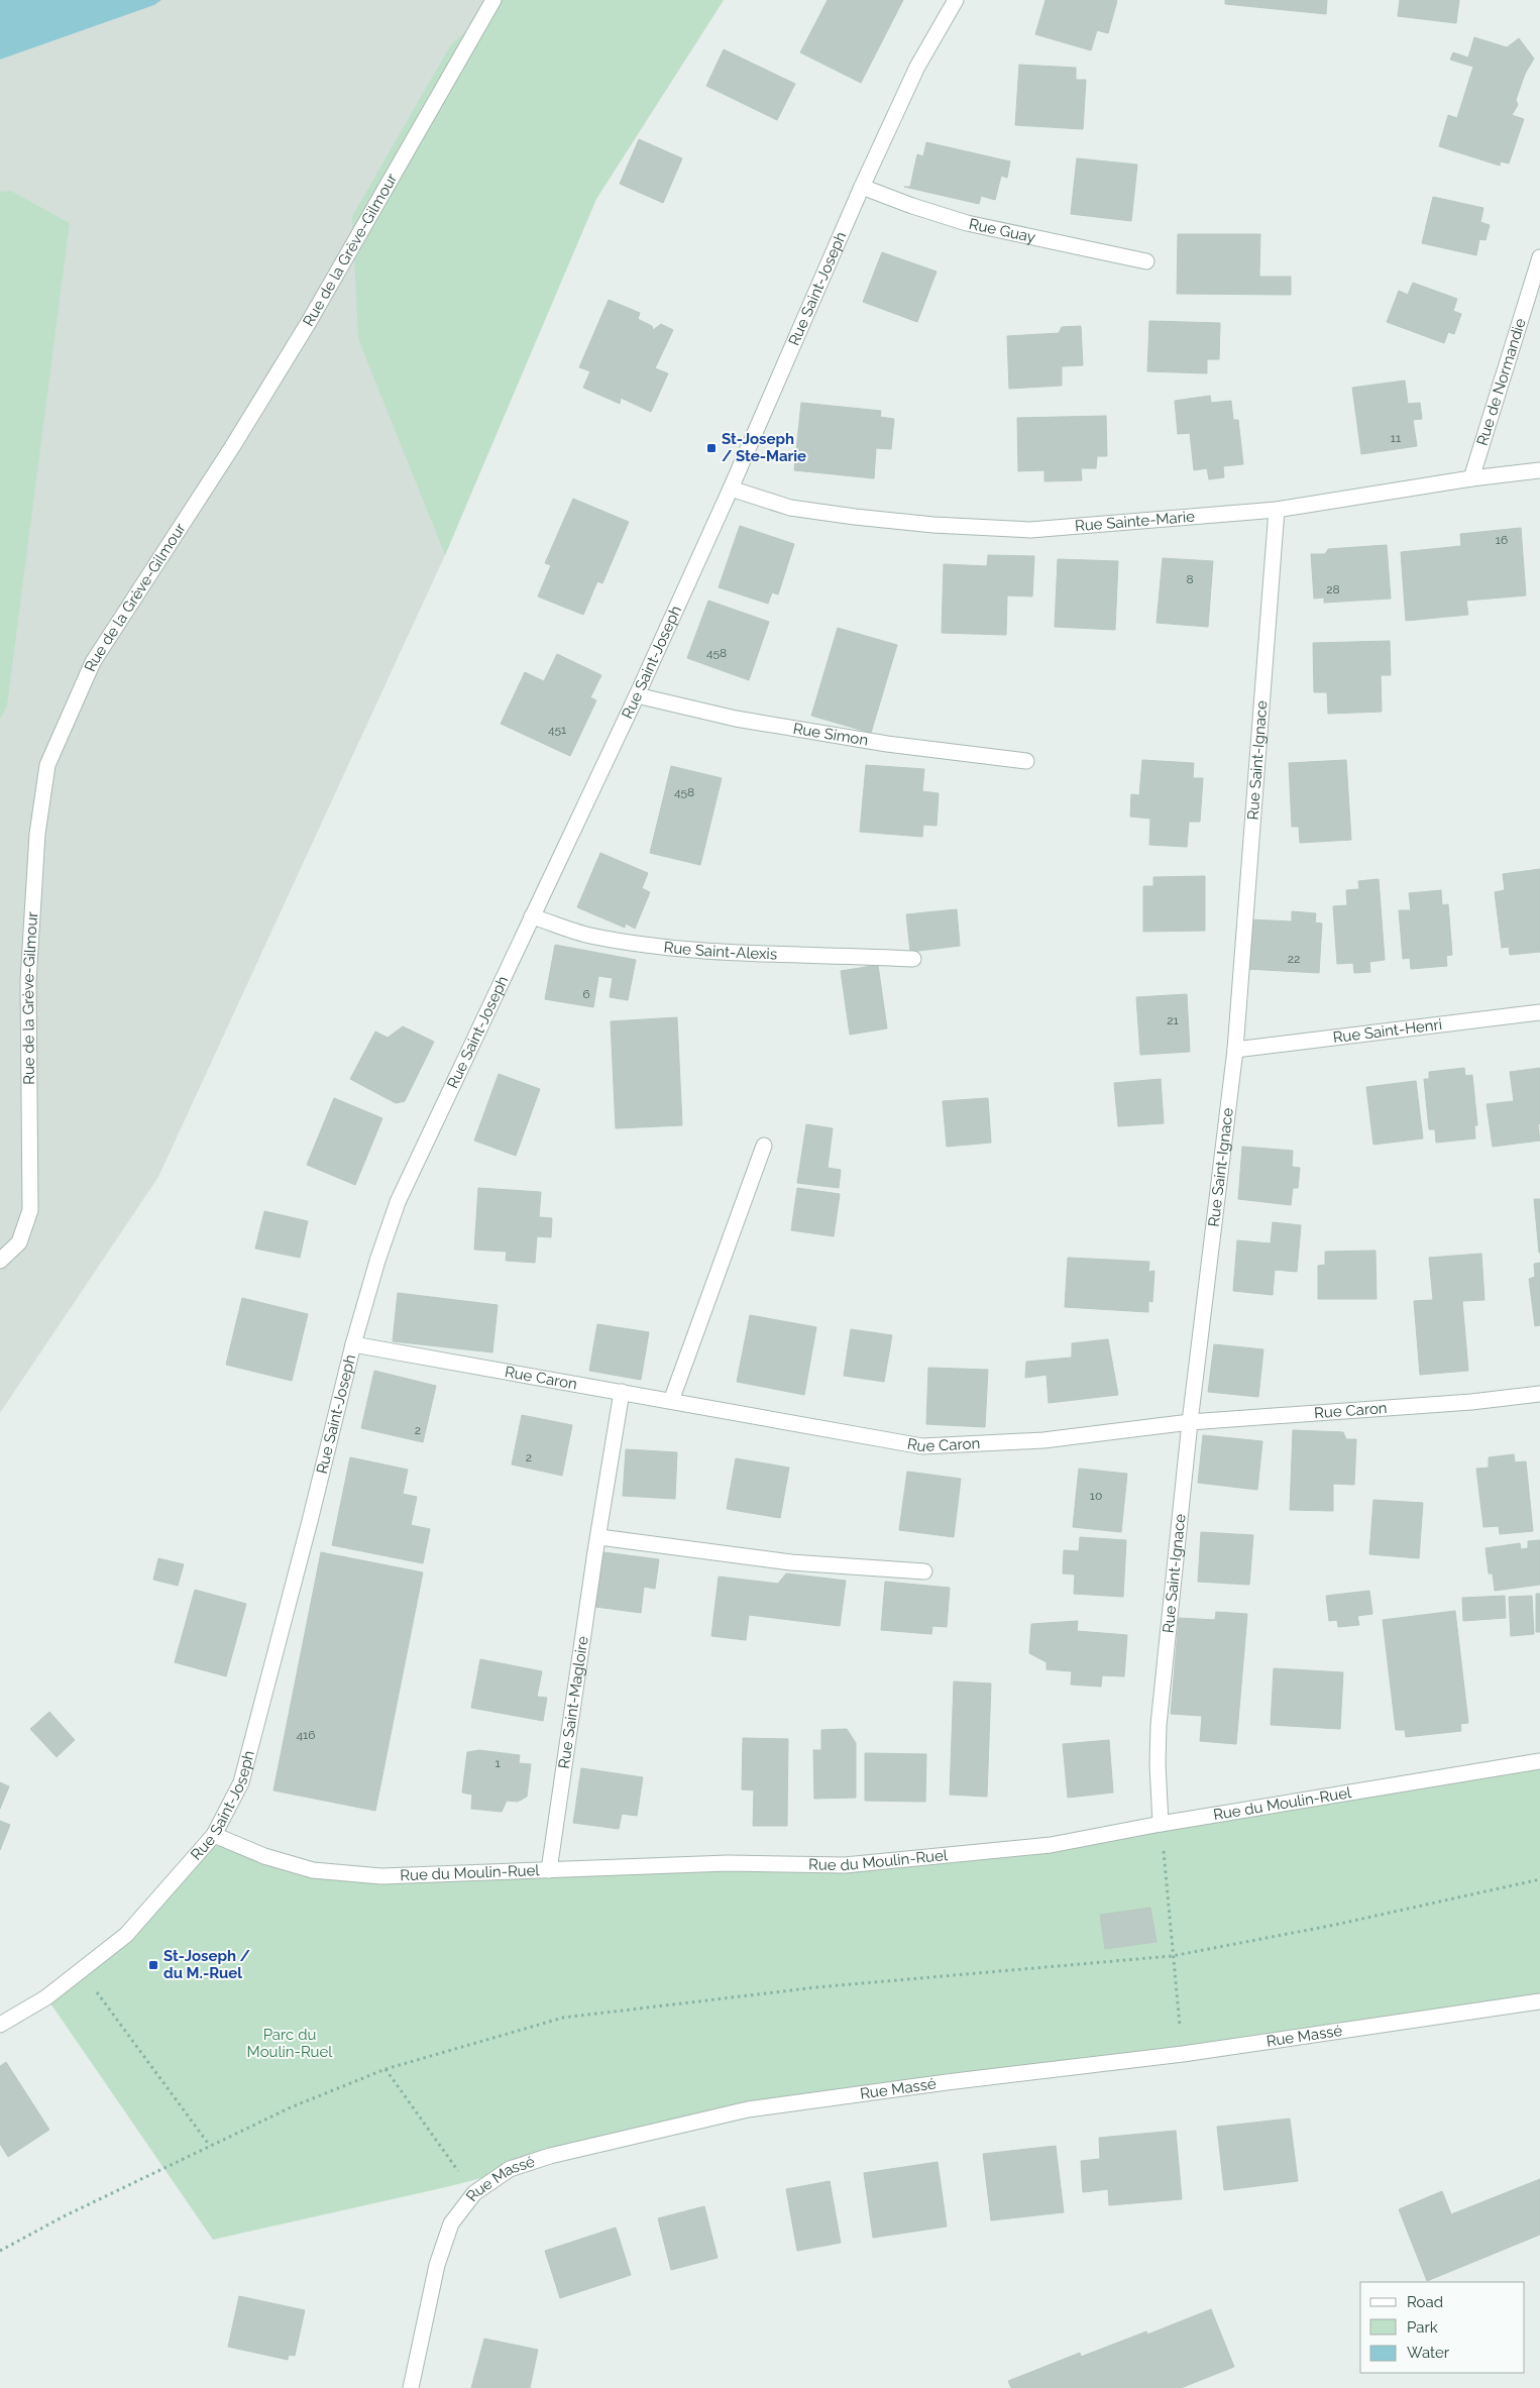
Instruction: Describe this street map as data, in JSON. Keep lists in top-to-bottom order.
{
  "streets": {
    "street": [
      "Rue Guay",
      "Rue de la Grève-Gilmour",
      "Rue Saint-Joseph",
      "Rue de Normandie",
      "Rue Sainte-Marie",
      "Rue Simon",
      "Rue Saint-Ignace",
      "Rue Saint-Alexis",
      "Rue Saint-Henri",
      "Rue Caron",
      "Rue Saint-Magloire",
      "Rue du Moulin-Ruel",
      "Rue Massé"
    ]
  },
  "crossings": [
    ["Rue Guay", "Rue Saint-Joseph"],
    ["Rue Saint-Joseph", "Rue Sainte-Marie"],
    ["Rue Saint-Joseph", "Rue Simon"],
    ["Rue Saint-Joseph", "Rue Saint-Alexis"],
    ["Rue Saint-Joseph", "Rue Caron"],
    ["Rue Saint-Joseph", "Rue du Moulin-Ruel"],
    ["Rue de Normandie", "Rue Sainte-Marie"],
    ["Rue Sainte-Marie", "Rue Saint-Ignace"],
    ["Rue Saint-Ignace", "Rue Saint-Henri"],
    ["Rue Saint-Ignace", "Rue Caron"],
    ["Rue Saint-Ignace", "Rue du Moulin-Ruel"],
    ["Rue Caron", "Rue Saint-Magloire"],
    ["Rue Saint-Magloire", "Rue du Moulin-Ruel"]
  ],
  "parks": ["Parc du Moulin-Ruel"],
  "places": {
    "transit": ["St-Joseph / Ste-Marie", "St-Joseph / du M.-Ruel"]
  },
  "house_numbers": [
    "11",
    "16",
    "8",
    "28",
    "458",
    "451",
    "458",
    "22",
    "6",
    "21",
    "2",
    "2",
    "10",
    "416",
    "1"
  ],
  "legend": ["Road", "Park", "Water"]
}
